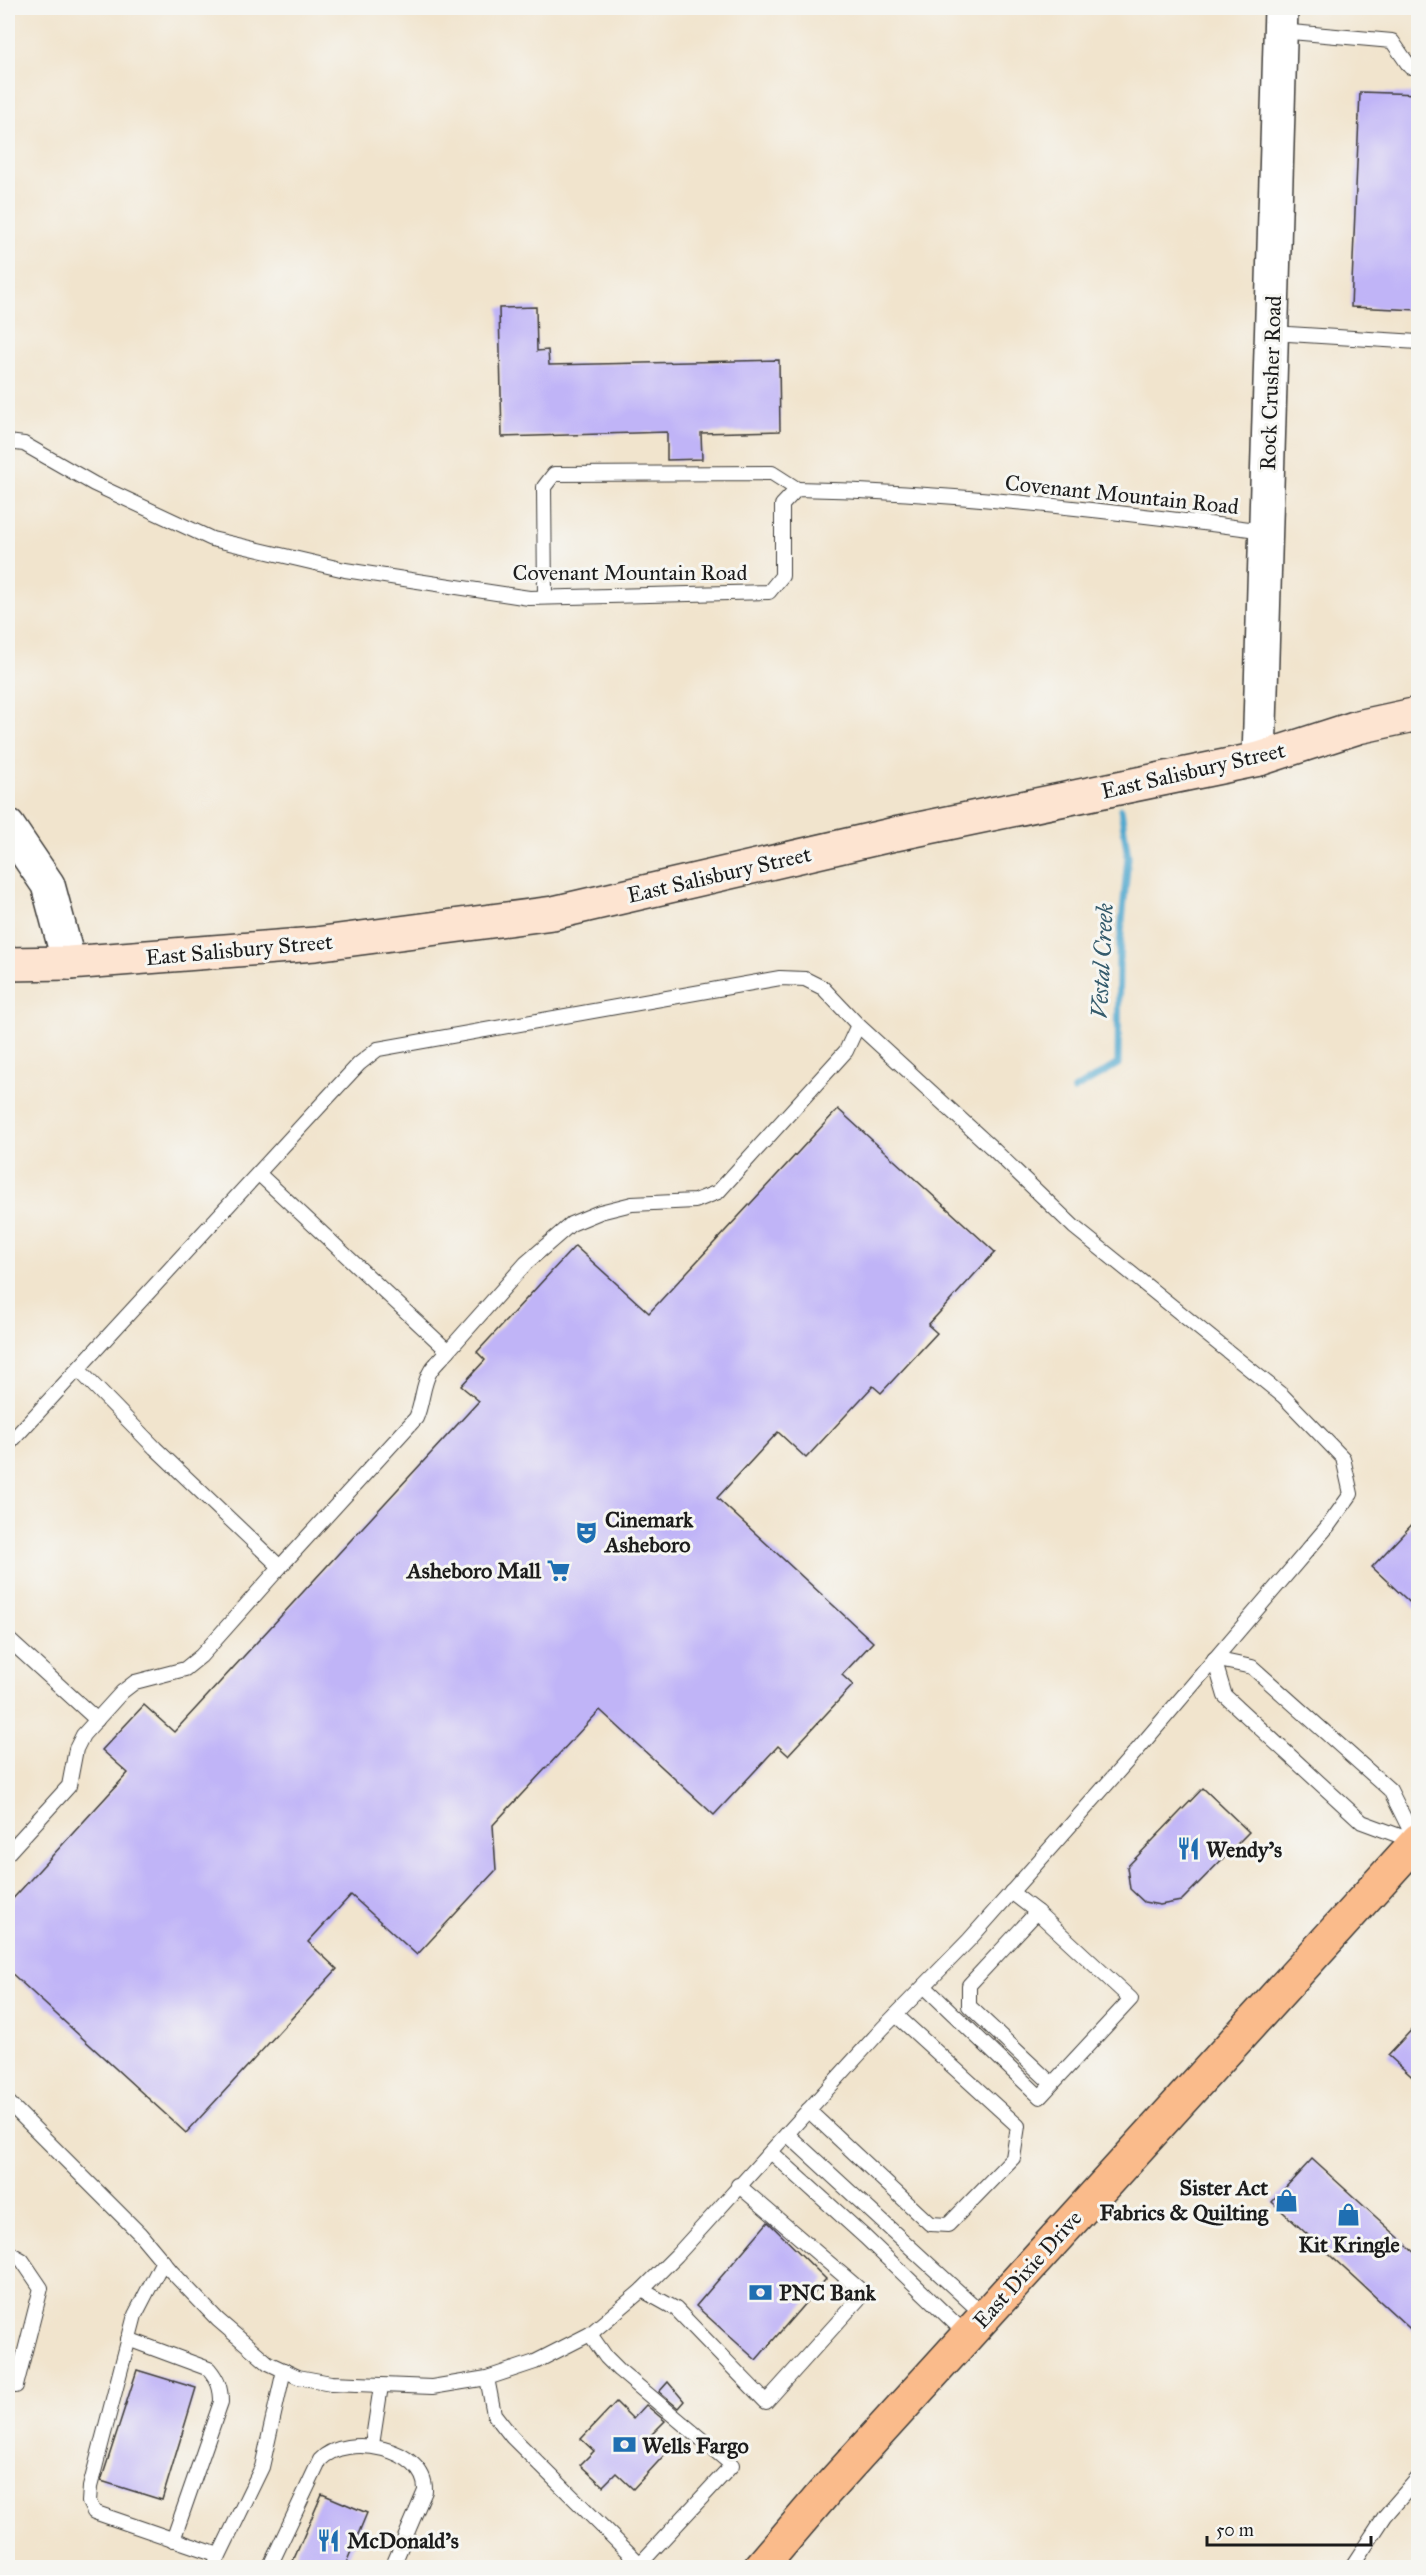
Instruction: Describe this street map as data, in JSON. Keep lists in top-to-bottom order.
{
  "streets": {
    "main road": ["East Salisbury Street", "East Dixie Drive"],
    "street": ["Rock Crusher Road"],
    "lane": ["Covenant Mountain Road"]
  },
  "crossings": [
    ["Rock Crusher Road", "Covenant Mountain Road"],
    ["Rock Crusher Road", "East Salisbury Street"]
  ],
  "water": ["Vestal Creek"],
  "places": {
    "theatre": ["Cinemark Asheboro"],
    "supermarket": ["Asheboro Mall"],
    "restaurant": ["Wendy's", "McDonald's"],
    "shop": ["Sister Act Fabrics & Quilting", "Kit Kringle"],
    "bank": ["PNC Bank", "Wells Fargo"]
  },
  "scale_bar": "50 m"
}
